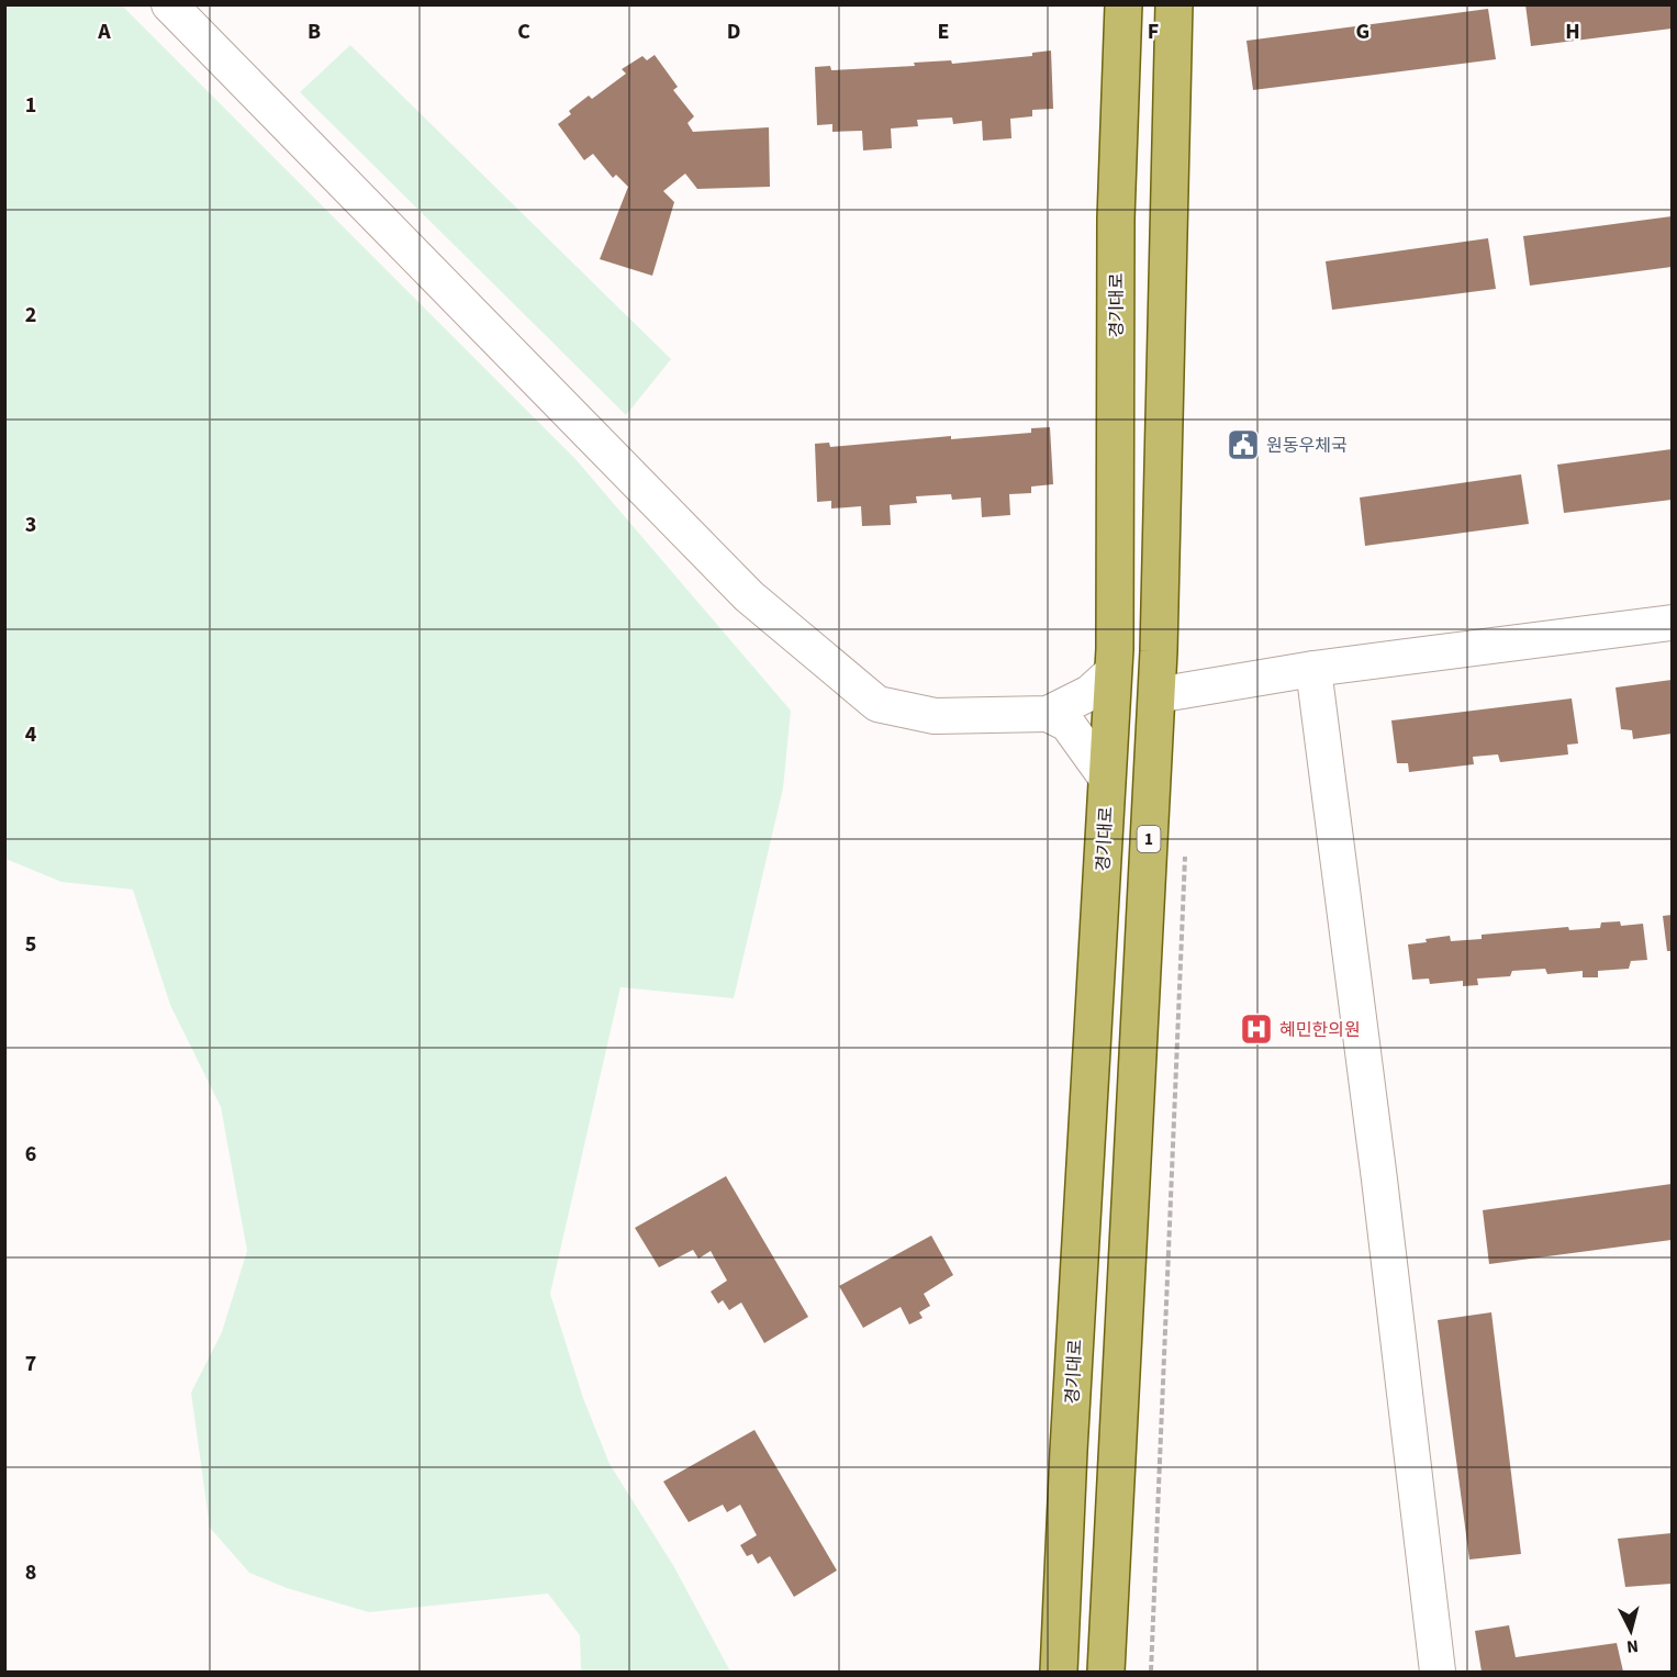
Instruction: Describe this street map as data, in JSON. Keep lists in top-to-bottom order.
{
  "streets": {
    "main road": ["경기대로", "1"]
  },
  "places": {
    "public building": ["원동우체국"],
    "hospital": ["혜민한의원"]
  },
  "north": "bottom",
  "grid": {
    "columns": [
      "A",
      "B",
      "C",
      "D",
      "E",
      "F",
      "G",
      "H"
    ],
    "rows": [
      "1",
      "2",
      "3",
      "4",
      "5",
      "6",
      "7",
      "8"
    ]
  }
}
